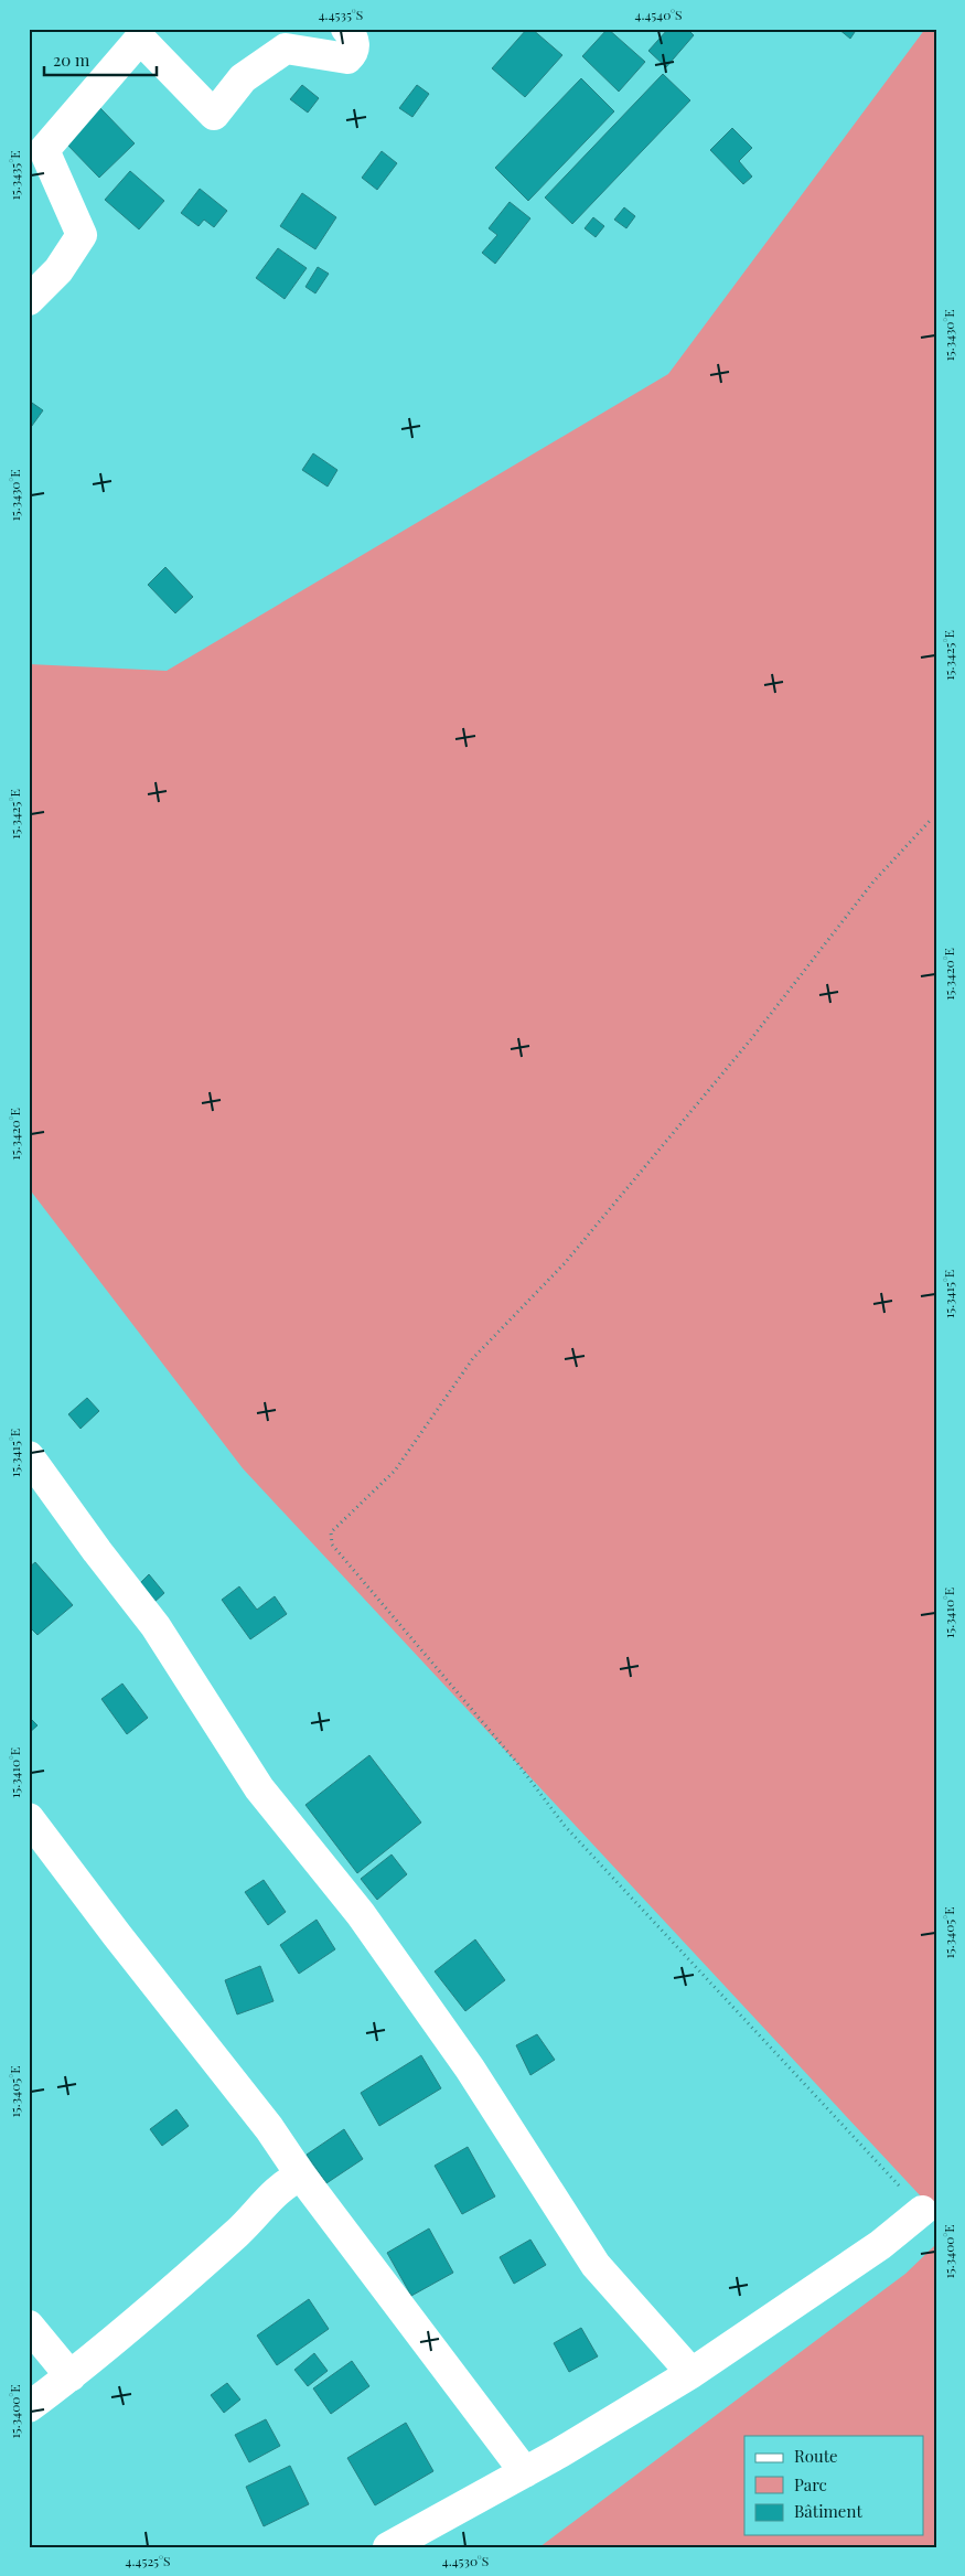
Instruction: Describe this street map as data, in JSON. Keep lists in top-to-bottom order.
{
  "legend": ["Route", "Parc", "Bâtiment"],
  "scale_bar": "20 m",
  "coordinates": [
    "4.4535°S",
    "4.4540°S",
    "15.3435°E",
    "15.3430°E",
    "15.3425°E",
    "15.3420°E",
    "15.3415°E",
    "15.3410°E",
    "15.3405°E",
    "15.3400°E",
    "4.4525°S",
    "4.4530°S"
  ]
}
